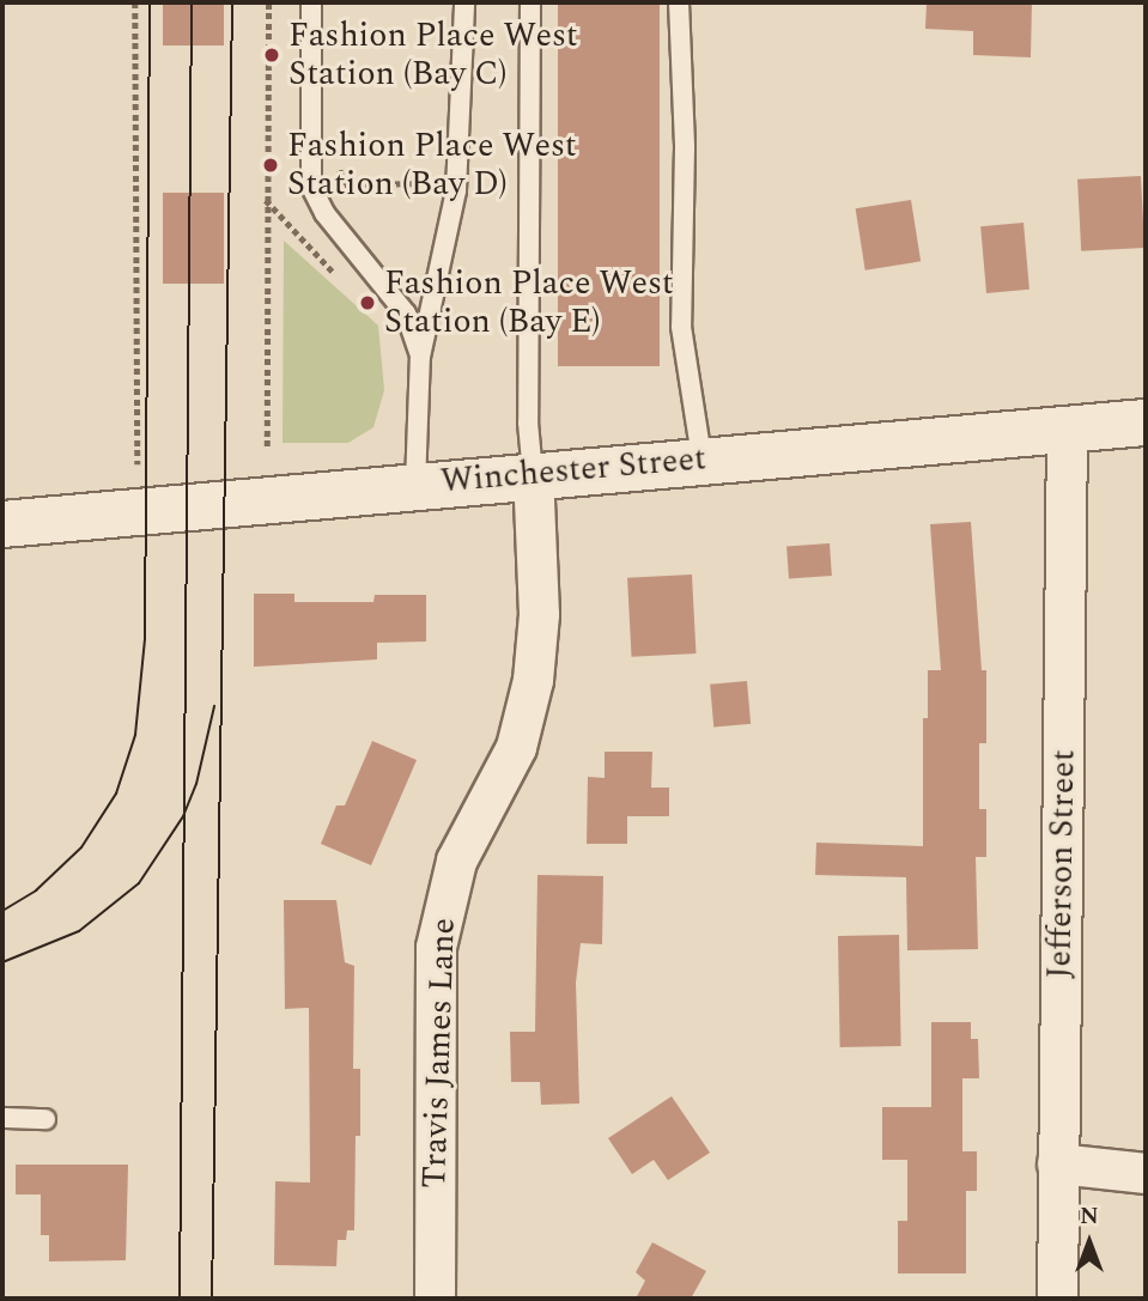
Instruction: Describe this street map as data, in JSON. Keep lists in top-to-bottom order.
{
  "streets": {
    "main road": ["Winchester Street"],
    "street": ["Jefferson Street", "Travis James Lane"]
  },
  "crossings": [
    ["Winchester Street", "Jefferson Street"],
    ["Winchester Street", "Travis James Lane"]
  ],
  "places": ["Fashion Place West Station (Bay C)", "Fashion Place West Station (Bay D)", "Fashion Place West Station (Bay E)"],
  "north": "top"
}
